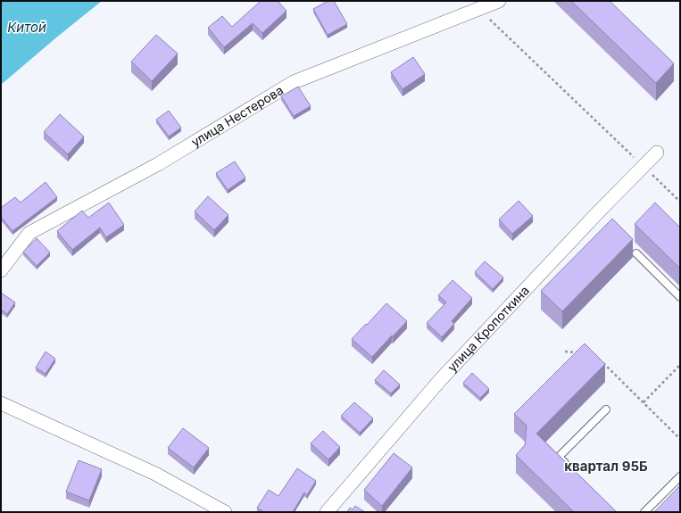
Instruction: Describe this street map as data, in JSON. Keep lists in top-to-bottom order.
{
  "streets": {
    "street": ["улица Нестерова", "улица Кропоткина"]
  },
  "districts": ["квартал 95Б"],
  "water": ["Китой"]
}
